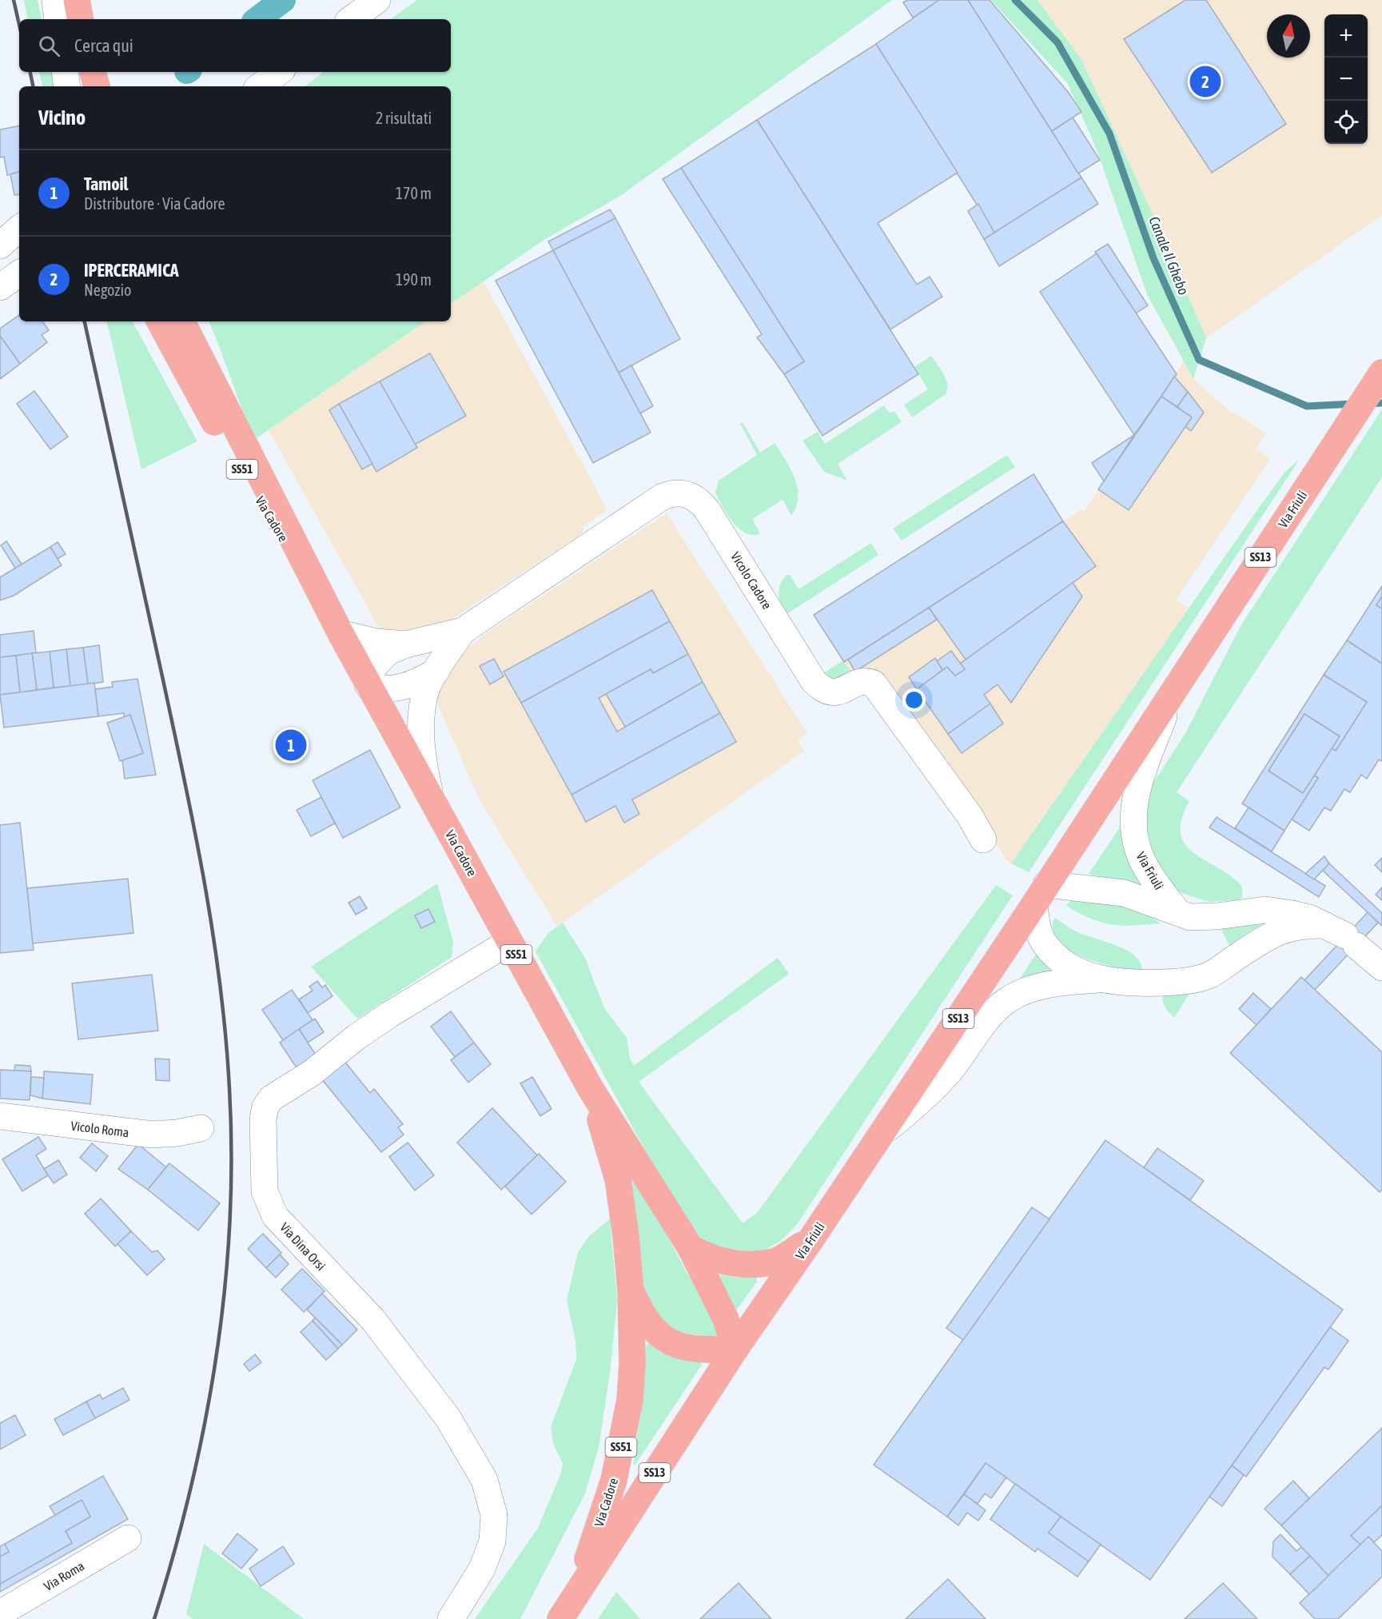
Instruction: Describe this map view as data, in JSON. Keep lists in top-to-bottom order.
{
  "streets": {
    "main road": [
      "SS51",
      "Via Friuli",
      "Via Cadore",
      "SS13"
    ],
    "street": [
      "Vicolo Cadore",
      "Vicolo Roma",
      "Via Dina Orsi",
      "Via Roma"
    ]
  },
  "crossings": [
    ["Via Friuli", "Via Cadore"],
    ["Via Cadore", "Vicolo Cadore"],
    ["Via Cadore", "Via Dina Orsi"]
  ],
  "water": ["Canale Il Ghebo"],
  "north": "top",
  "page": {
    "map_buttons": ["+", "−"],
    "search": "Cerca qui",
    "pins": ["2", "1"],
    "heading": ["Vicino", "2 risultati"],
    "list": [
      {
        "mark": "1",
        "name": "Tamoil",
        "note": "Distributore · Via Cadore",
        "value": "170 m"
      },
      {
        "mark": "2",
        "name": "IPERCERAMICA",
        "note": "Negozio",
        "value": "190 m"
      }
    ]
  }
}
